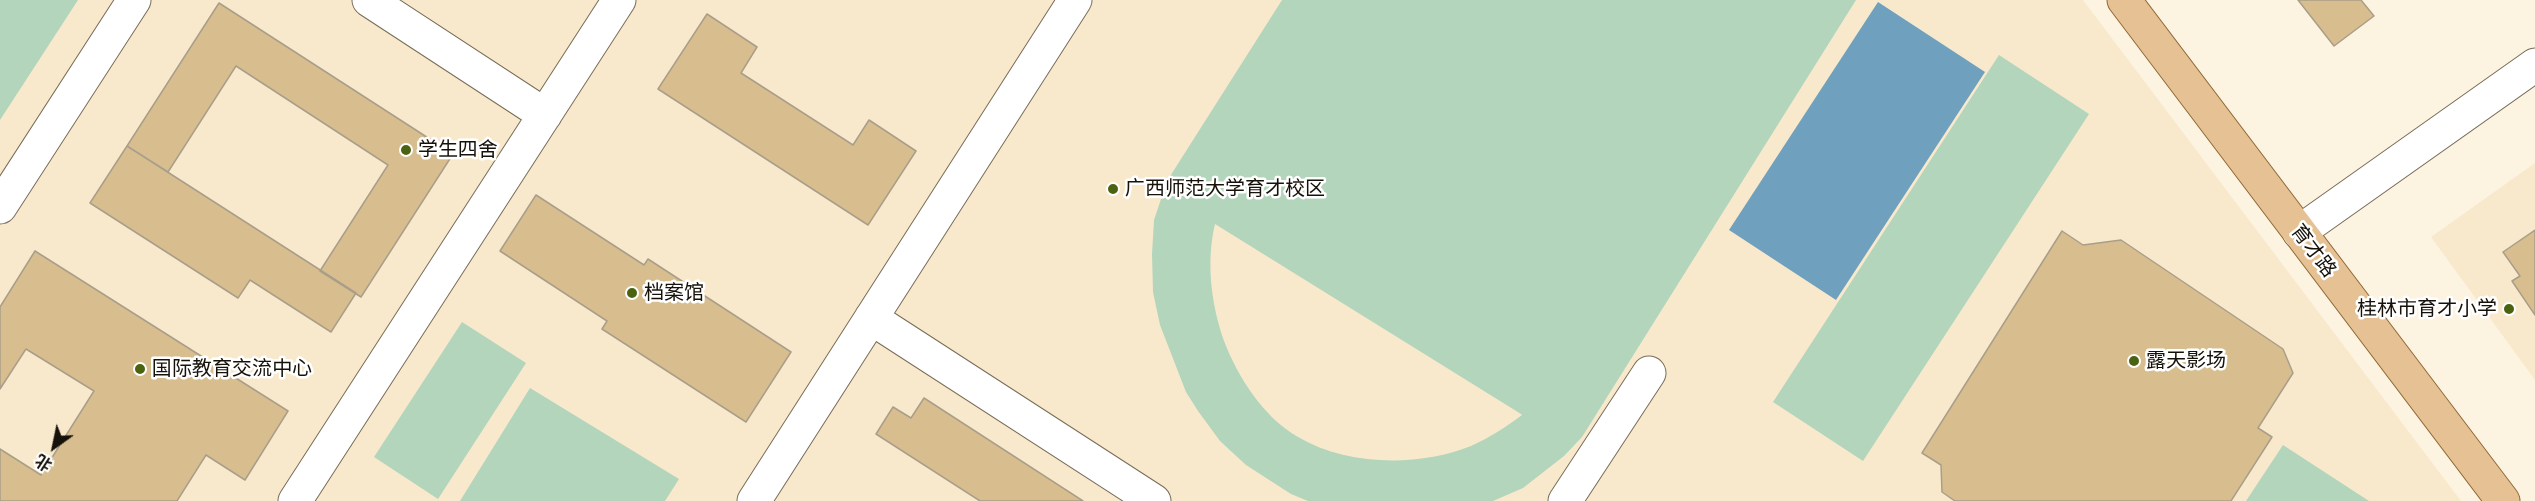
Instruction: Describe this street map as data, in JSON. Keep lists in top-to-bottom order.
{
  "streets": {
    "main road": ["育才路"]
  },
  "places": [
    "学生四舍",
    "广西师范大学育才校区",
    "档案馆",
    "桂林市育才小学",
    "露天影场",
    "国际教育交流中心"
  ],
  "north": "bottom left"
}
